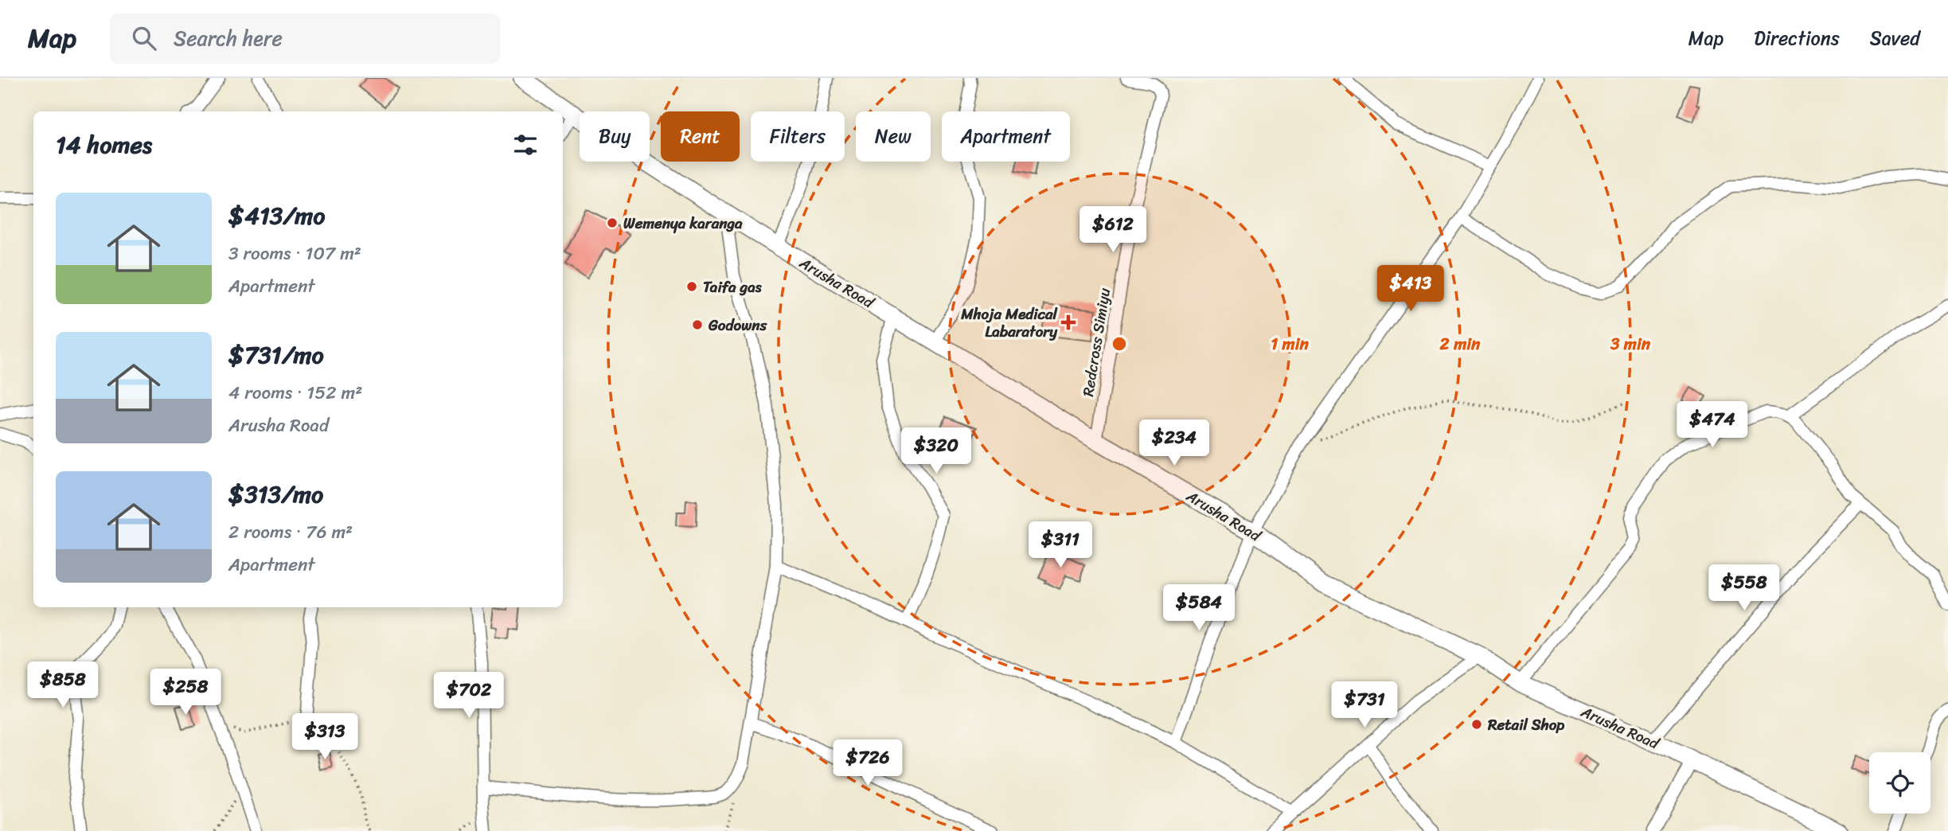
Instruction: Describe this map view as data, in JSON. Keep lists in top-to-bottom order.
{
  "streets": {
    "main road": ["Arusha Road"],
    "street": ["Redcross Simiyu"]
  },
  "crossings": [
    ["Arusha Road", "Redcross Simiyu"]
  ],
  "places": {
    "other": [
      "Wemenya karanga",
      "Taifa gas",
      "Godowns",
      "Retail Shop"
    ],
    "health": ["Mhoja Medical Labaratory"]
  },
  "page": {
    "header": "Map",
    "search": "Search here",
    "nav": ["Map", "Directions", "Saved"],
    "chip": [
      "Buy",
      "Rent",
      "Filters",
      "New",
      "Apartment"
    ],
    "heading": "14 homes",
    "list": [
      {
        "name": "$413/mo",
        "note": "3 rooms · 107 m² · Apartment"
      },
      {
        "name": "$731/mo",
        "note": "4 rooms · 152 m² · Arusha Road"
      },
      {
        "name": "$313/mo",
        "note": "2 rooms · 76 m² · Apartment"
      }
    ],
    "price": [
      "$612",
      "$413",
      "$474",
      "$234",
      "$320",
      "$311",
      "$558",
      "$584",
      "$858",
      "$258",
      "$702",
      "$731",
      "$313",
      "$726"
    ]
  },
  "rings": ["1 min", "2 min", "3 min"]
}
